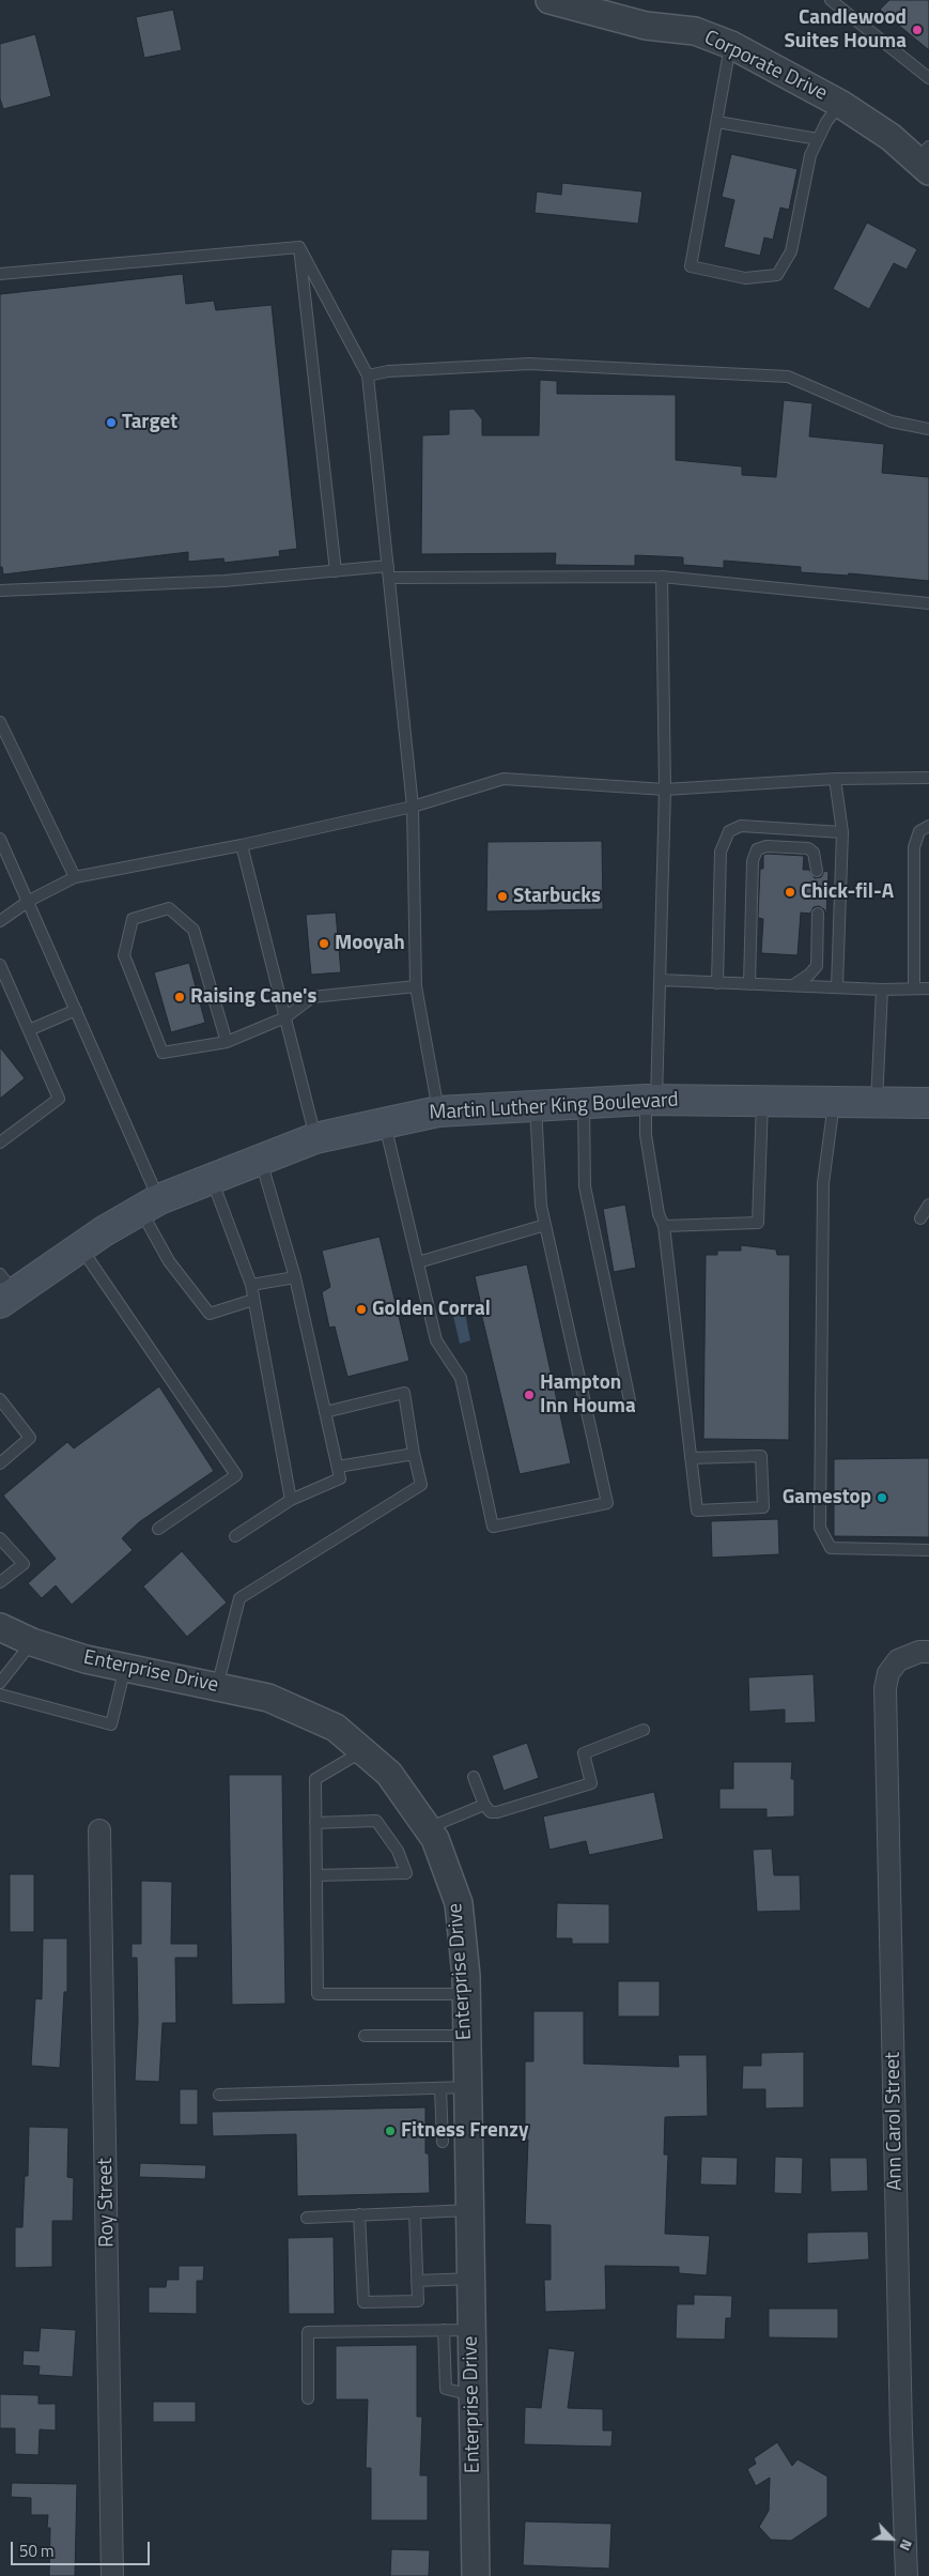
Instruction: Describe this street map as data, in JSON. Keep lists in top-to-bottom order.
{
  "streets": {
    "main road": ["Martin Luther King Boulevard"],
    "street": [
      "Corporate Drive",
      "Enterprise Drive",
      "Ann Carol Street",
      "Roy Street"
    ]
  },
  "places": [
    "Candlewood Suites Houma",
    "Target",
    "Chick-fil-A",
    "Starbucks",
    "Mooyah",
    "Raising Cane's",
    "Golden Corral",
    "Hampton Inn Houma",
    "Gamestop",
    "Fitness Frenzy"
  ],
  "scale_bar": "50 m",
  "north": "bottom right"
}
